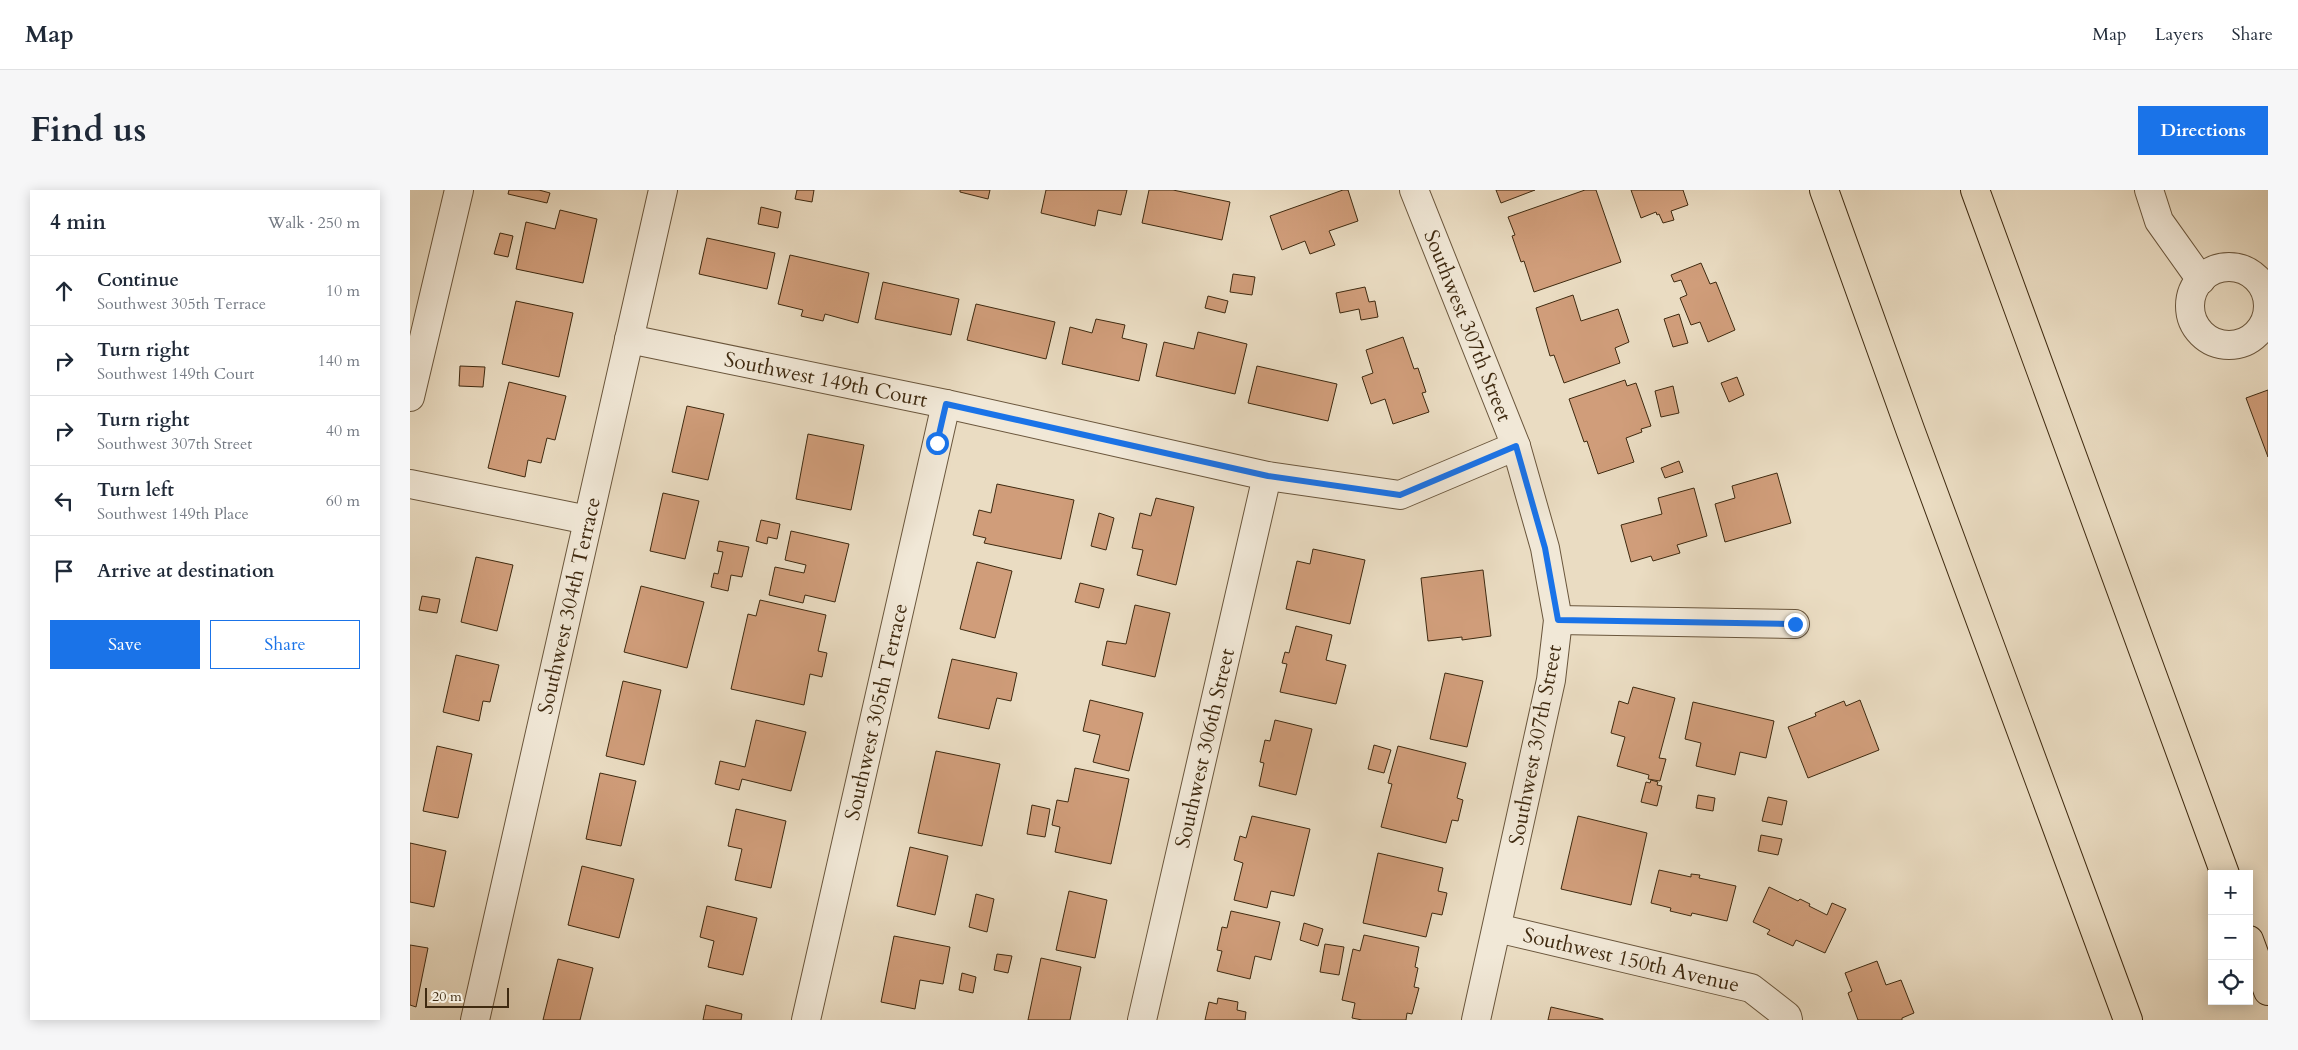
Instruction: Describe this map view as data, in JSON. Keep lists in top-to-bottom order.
{
  "streets": {
    "street": [
      "Southwest 307th Street",
      "Southwest 149th Court",
      "Southwest 304th Terrace",
      "Southwest 305th Terrace",
      "Southwest 306th Street",
      "Southwest 150th Avenue"
    ]
  },
  "crossings": [
    ["Southwest 307th Street", "Southwest 149th Court"],
    ["Southwest 307th Street", "Southwest 150th Avenue"],
    ["Southwest 149th Court", "Southwest 304th Terrace"],
    ["Southwest 149th Court", "Southwest 305th Terrace"],
    ["Southwest 149th Court", "Southwest 306th Street"]
  ],
  "scale_bar": "20 m",
  "page": {
    "header": "Map",
    "nav": ["Map", "Layers", "Share"],
    "title": "Find us",
    "buttons": [
      "Directions",
      ["Save", "Share"]
    ],
    "heading": ["4 min", "Walk · 250 m"],
    "list": [
      ["Continue", "Southwest 305th Terrace", "10 m"],
      ["Turn right", "Southwest 149th Court", "140 m"],
      ["Turn right", "Southwest 307th Street", "40 m"],
      ["Turn left", "Southwest 149th Place", "60 m"],
      "Arrive at destination"
    ],
    "map_buttons": ["+", "−"],
    "scale": "20 m"
  }
}
